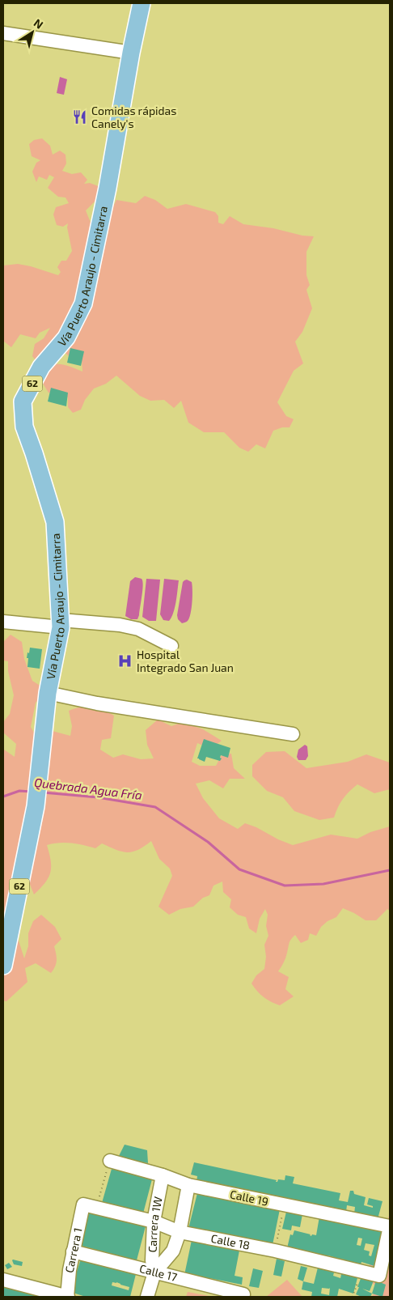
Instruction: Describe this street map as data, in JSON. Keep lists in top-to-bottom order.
{
  "streets": {
    "main road": ["Vía Puerto Araujo - Cimitarra", "62"],
    "street": [
      "Calle 19",
      "Carrera 1W",
      "Calle 18",
      "Carrera 1",
      "Calle 17"
    ]
  },
  "crossings": [
    ["Calle 19", "Carrera 1W"],
    ["Calle 19", "Calle 18"],
    ["Carrera 1W", "Calle 18"],
    ["Carrera 1W", "Calle 17"],
    ["Calle 18", "Carrera 1"],
    ["Carrera 1", "Calle 17"]
  ],
  "water": ["Quebrada Agua Fría"],
  "places": {
    "restaurant": ["Comidas rápidas Canely's"],
    "hospital": ["Hospital Integrado San Juan"]
  },
  "north": "top right"
}
